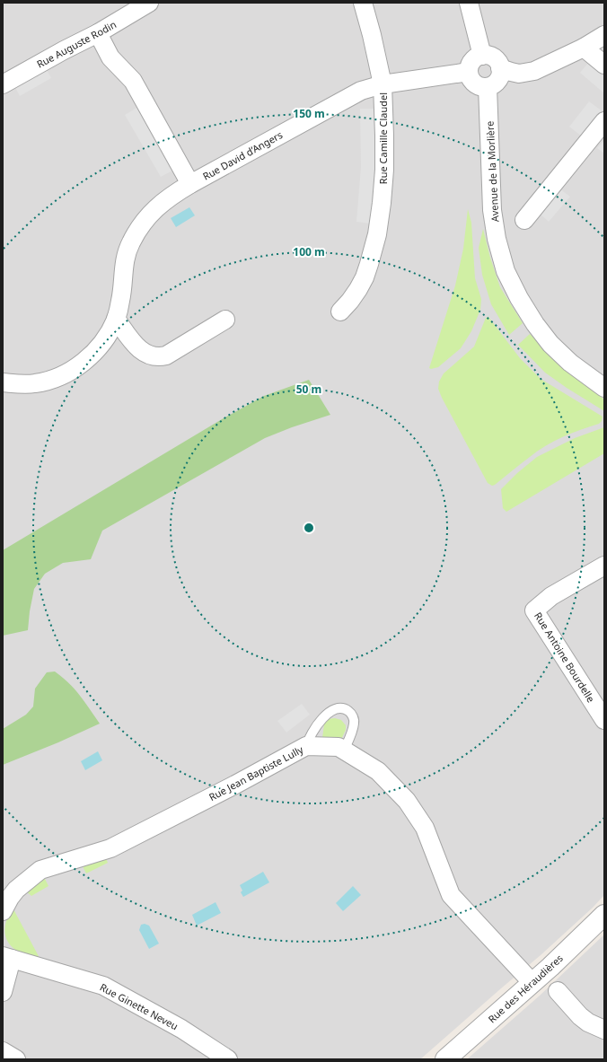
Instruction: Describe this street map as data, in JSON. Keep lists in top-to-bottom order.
{
  "streets": {
    "street": [
      "Rue Auguste Rodin",
      "Rue Camille Claudel",
      "Rue David d’Angers",
      "Avenue de la Morlière",
      "Rue Antoine Bourdelle",
      "Rue Jean Baptiste Lully",
      "Rue des Héraudières",
      "Rue Ginette Neveu"
    ]
  },
  "crossings": [
    ["Rue Camille Claudel", "Rue David d’Angers"],
    ["Rue David d’Angers", "Avenue de la Morlière"],
    ["Rue Jean Baptiste Lully", "Rue des Héraudières"]
  ],
  "rings": ["150 m", "100 m", "50 m"]
}
